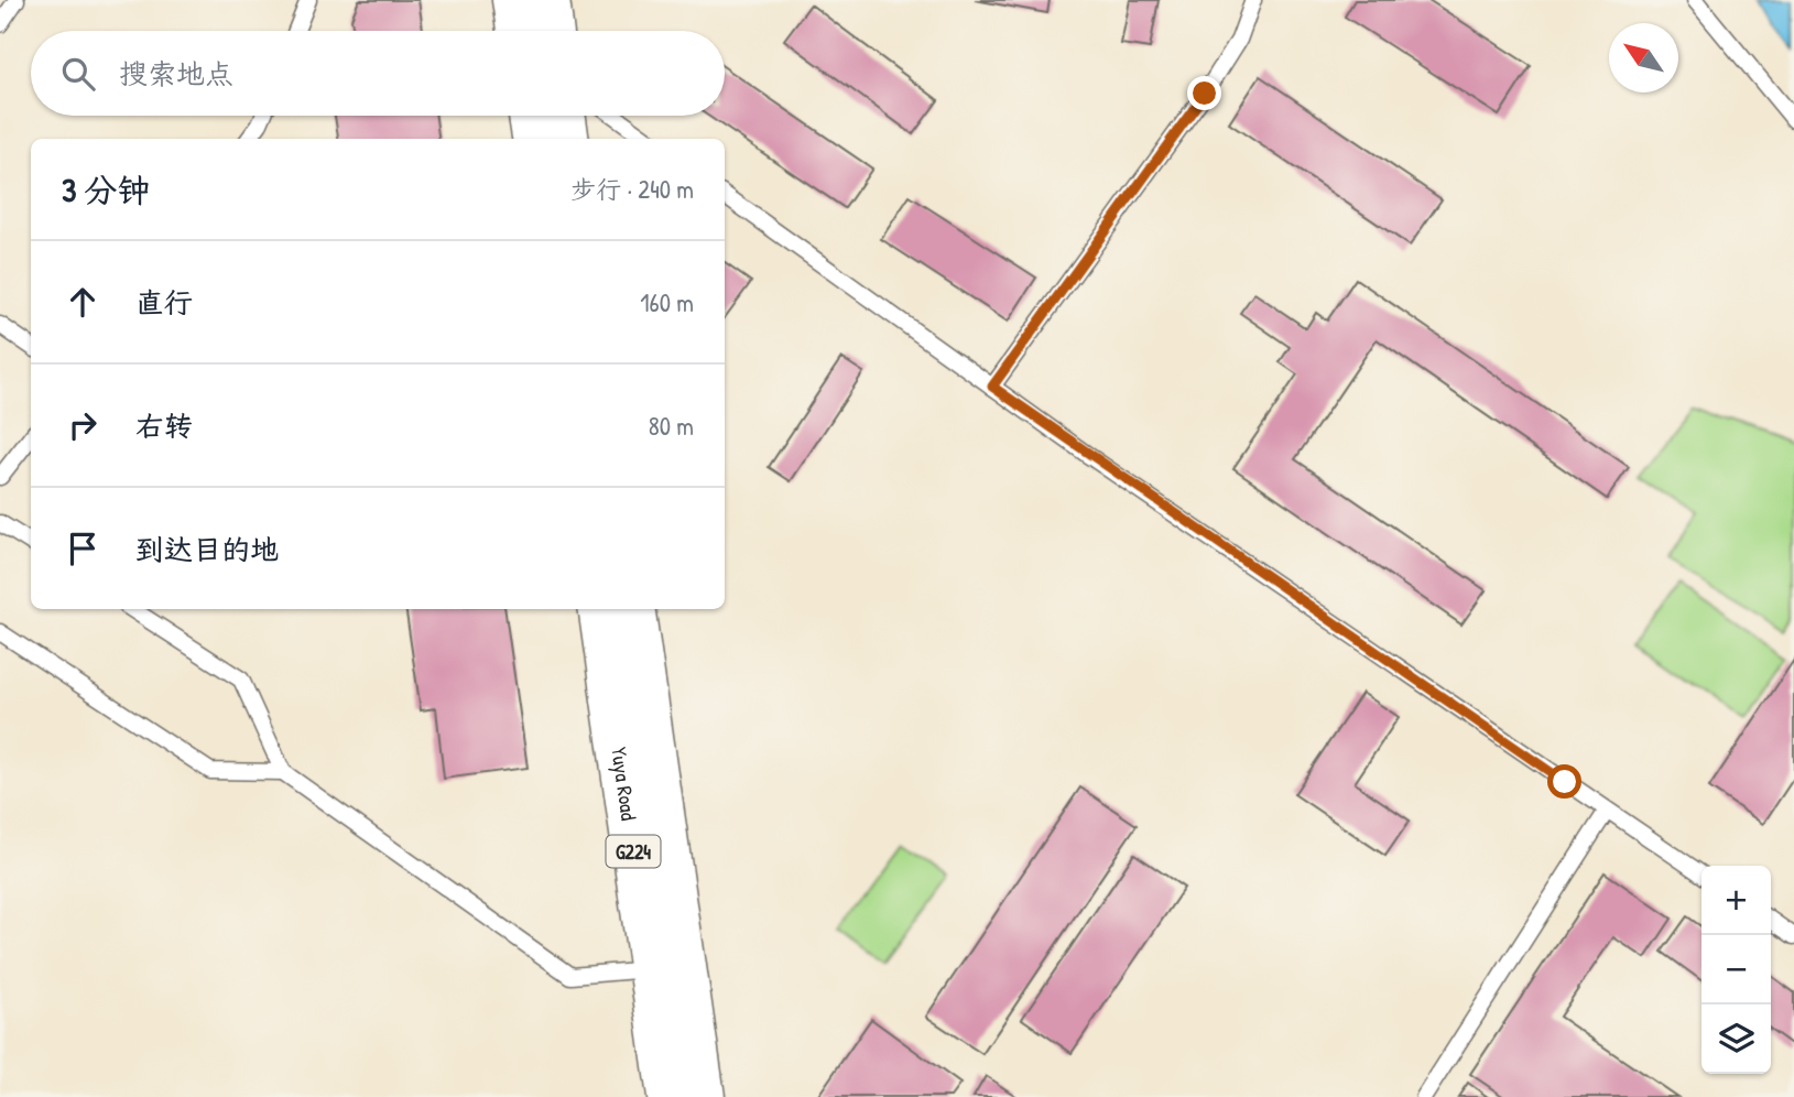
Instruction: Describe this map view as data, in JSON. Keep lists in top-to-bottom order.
{
  "streets": {
    "highway": ["Yuya Road", "G224"]
  },
  "north": "top left",
  "page": {
    "search": "搜索地点",
    "heading": ["3 分钟", "步行 · 240 m"],
    "list": [
      ["直行", "160 m"],
      ["右转", "80 m"],
      "到达目的地"
    ],
    "map_buttons": ["+", "−"]
  }
}
